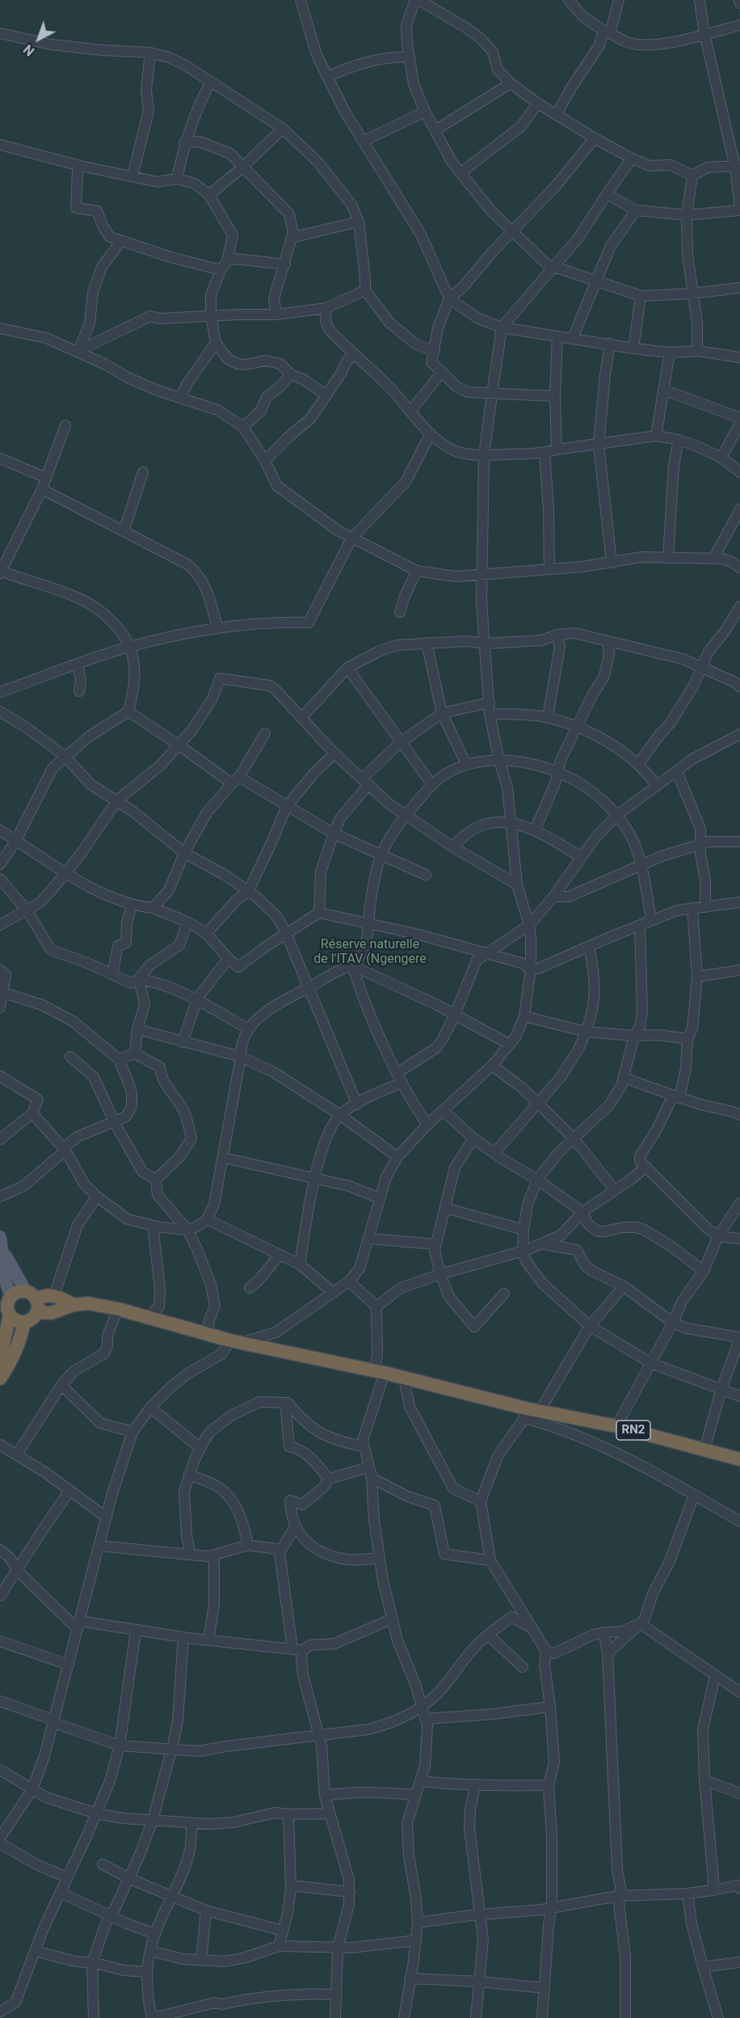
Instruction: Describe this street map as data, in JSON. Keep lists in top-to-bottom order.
{
  "streets": {
    "highway": ["RN2"]
  },
  "parks": ["Réserve naturelle de l'ITAV (Ngengere"],
  "north": "bottom left"
}
